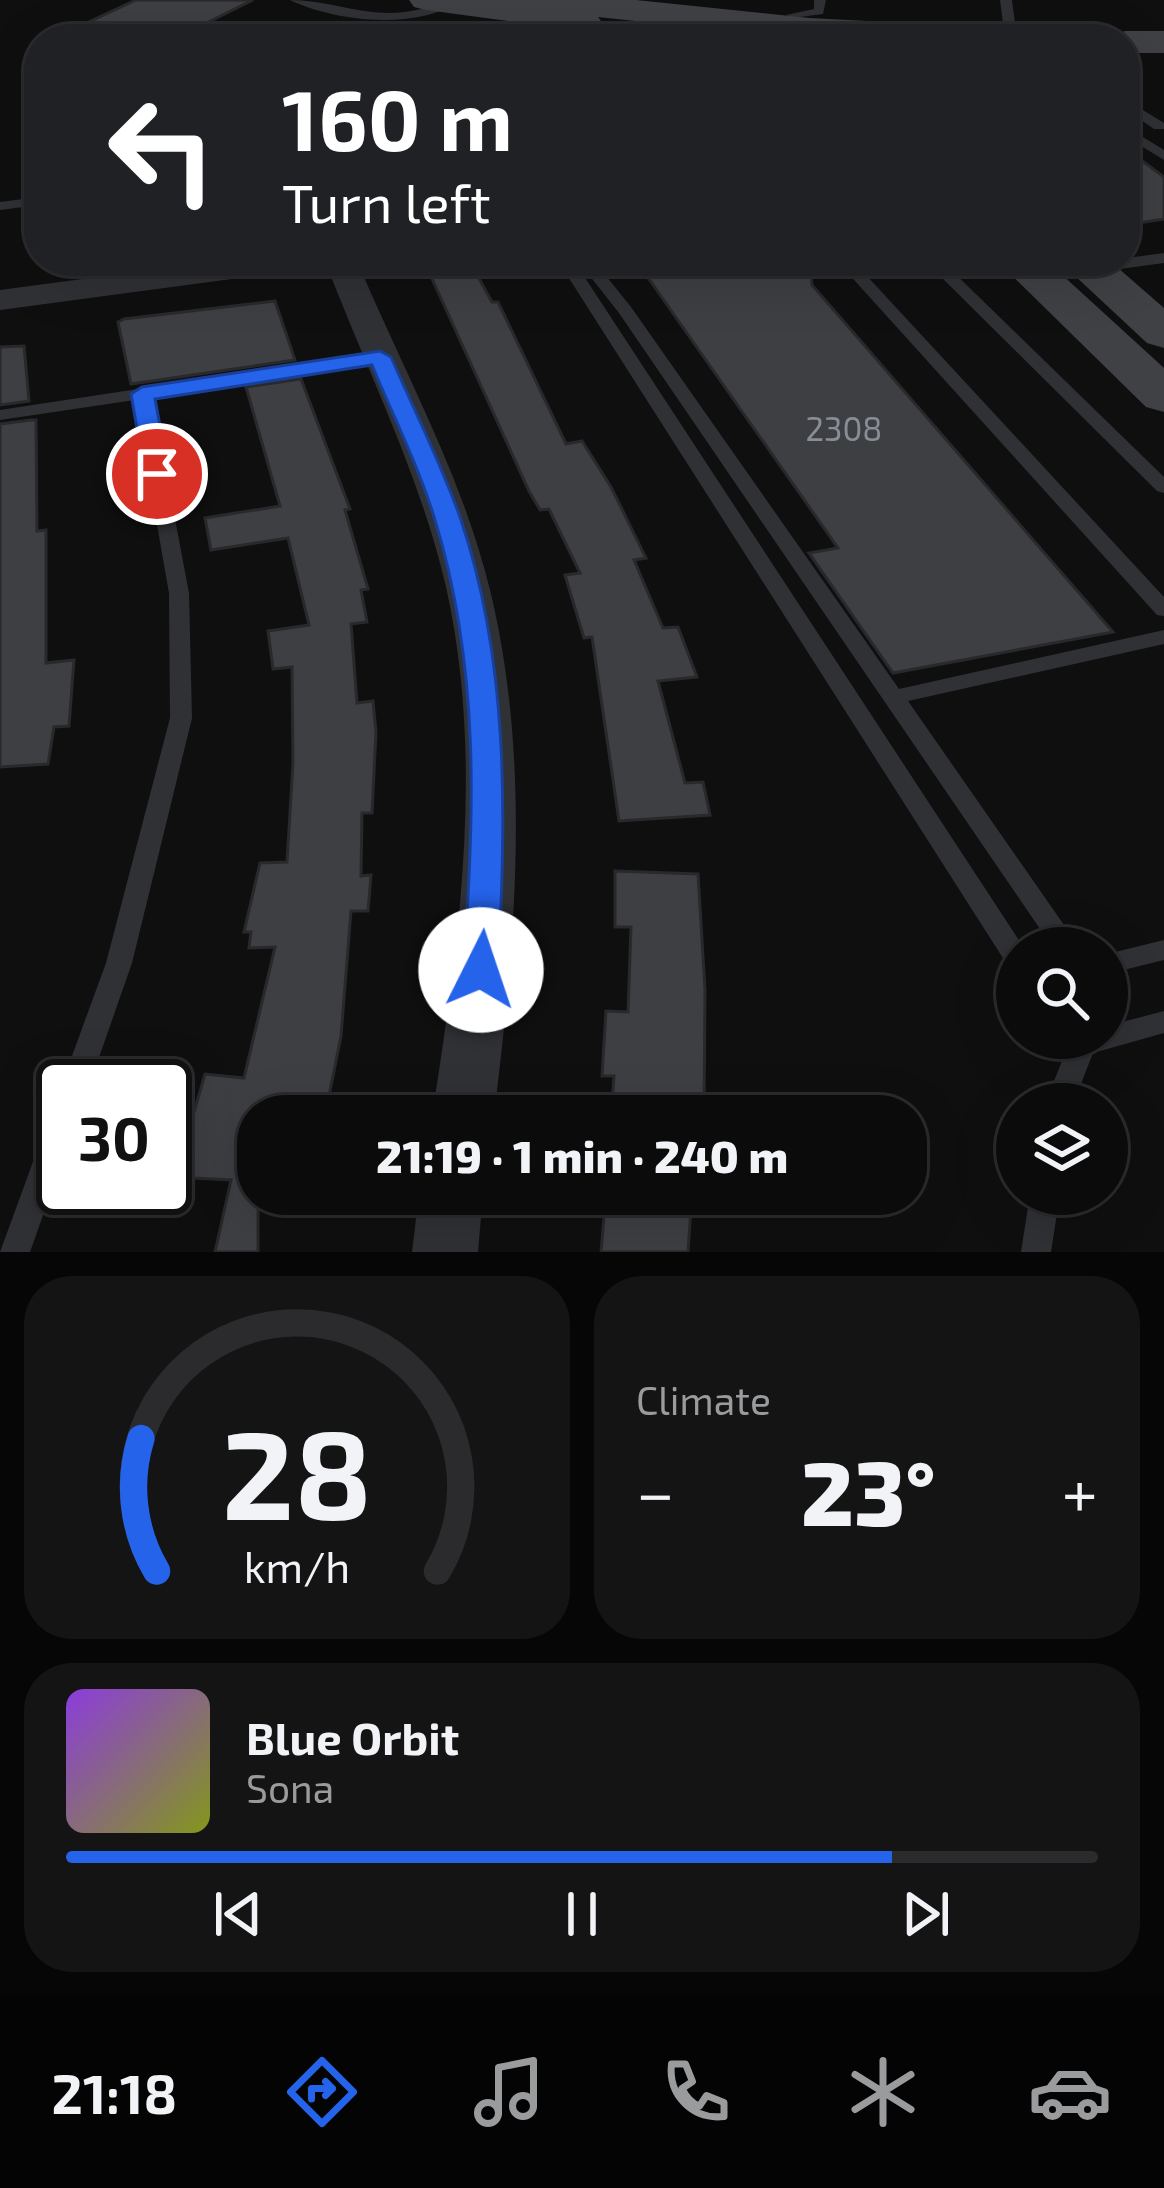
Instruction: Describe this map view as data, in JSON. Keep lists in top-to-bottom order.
{
  "house_numbers": ["2308"],
  "page": {
    "turn": ["160 m", "Turn left"],
    "limit": "30",
    "trip": "21:19 · 1 min · 240 m",
    "tile": "Climate",
    "heat": ["−", "23°", "+"],
    "song": ["Blue Orbit", "Sona"],
    "tabs": "21:18",
    "gauge": ["28", "km/h"]
  }
}
